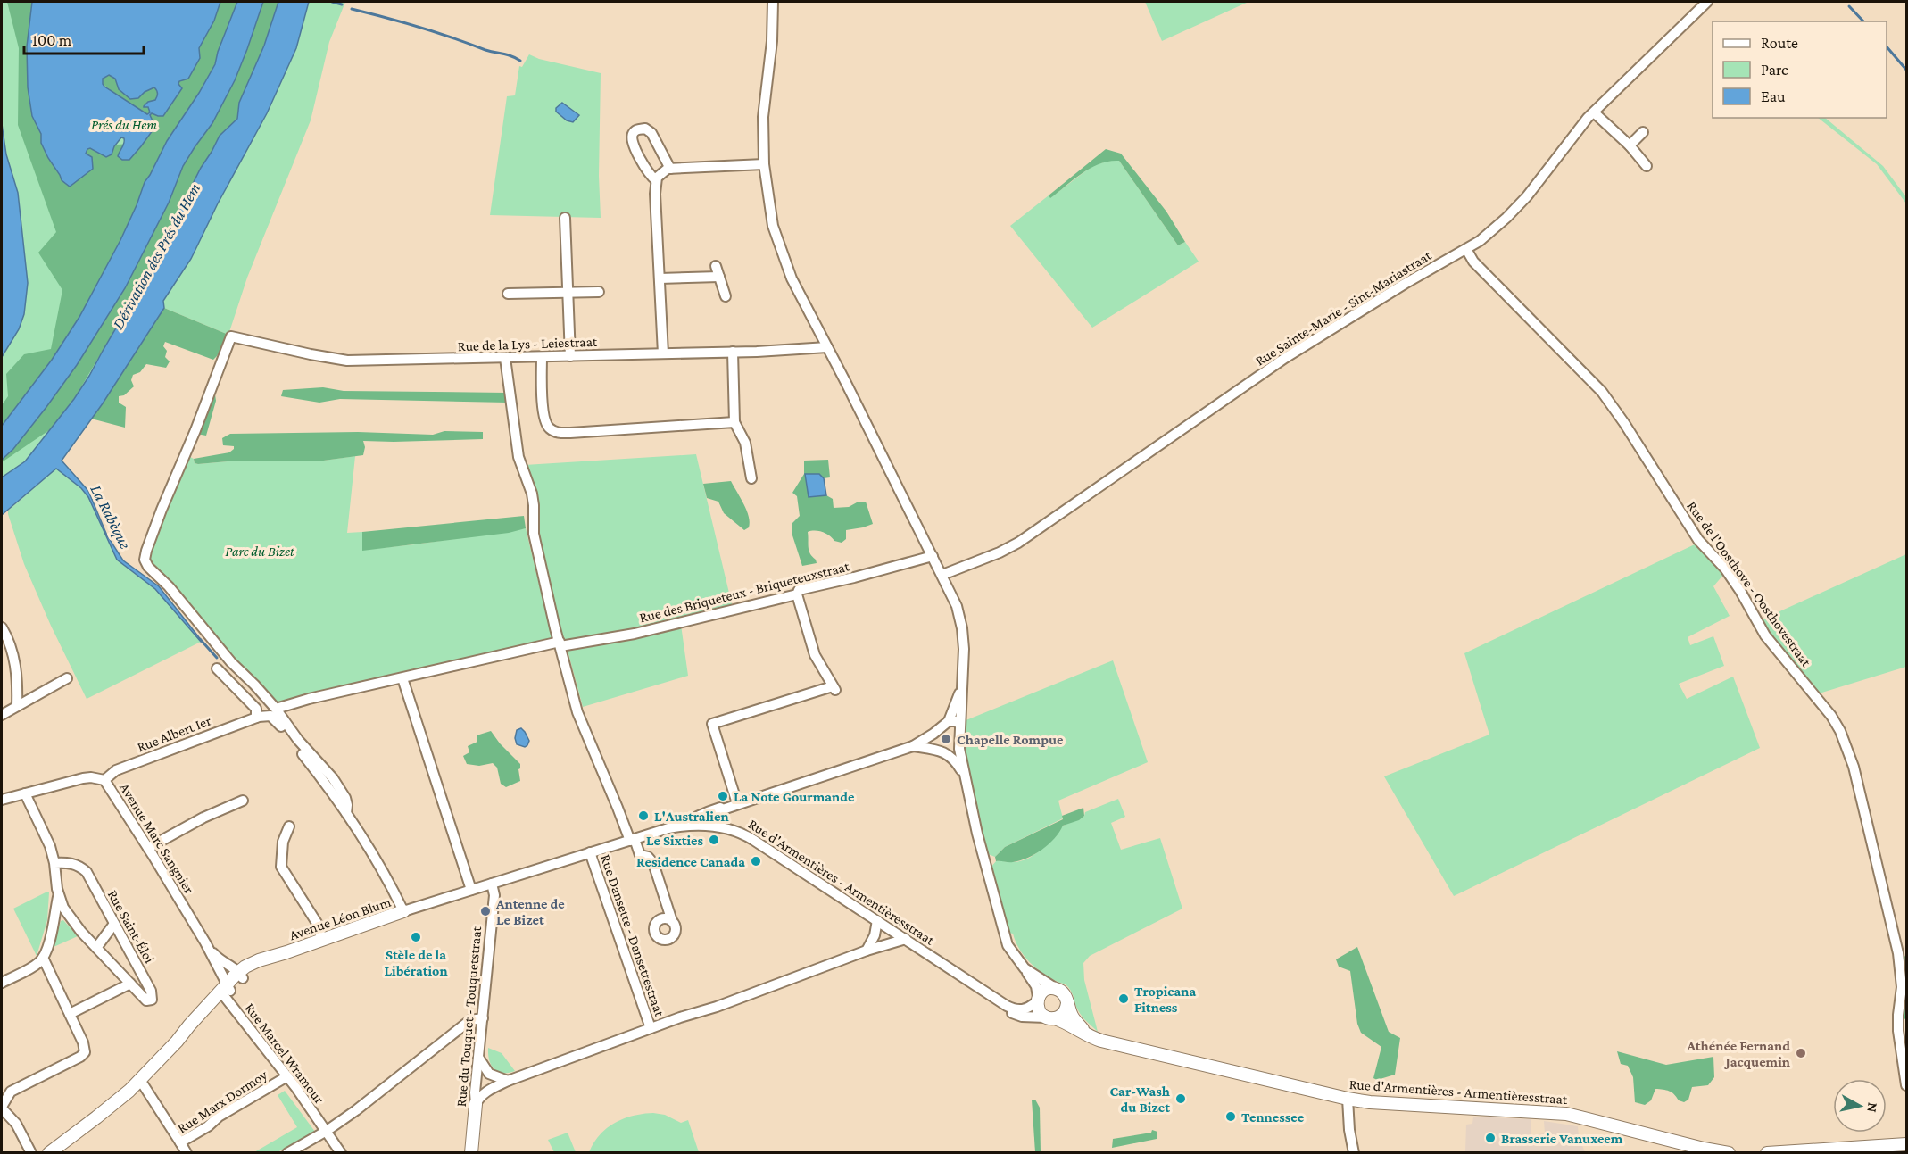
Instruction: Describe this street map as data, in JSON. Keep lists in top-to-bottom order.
{
  "streets": {
    "main road": ["Rue d'Armentières - Armentièresstraat", "Avenue Léon Blum", "Rue du Touquet - Touquetstraat"],
    "street": [
      "Rue Sainte-Marie - Sint-Mariastraat",
      "Rue de la Lys - Leiestraat",
      "Rue de l'Oosthove - Oosthovestraat",
      "Rue des Briqueteux - Briqueteuxstraat",
      "Rue Albert Ier",
      "Avenue Marc Sangnier",
      "Rue Saint-Éloi",
      "Rue Dansette - Dansettestraat",
      "Rue Marcel Wramour",
      "Rue Marx Dormoy"
    ]
  },
  "crossings": [
    ["Rue Sainte-Marie - Sint-Mariastraat", "Rue de l'Oosthove - Oosthovestraat"],
    ["Rue de la Lys - Leiestraat", "Rue des Briqueteux - Briqueteuxstraat"],
    ["Rue Albert Ier", "Avenue Marc Sangnier"],
    ["Avenue Marc Sangnier", "Avenue Léon Blum"],
    ["Avenue Marc Sangnier", "Rue Saint-Éloi"],
    ["Avenue Marc Sangnier", "Rue Marcel Wramour"],
    ["Rue d'Armentières - Armentièresstraat", "Avenue Léon Blum"],
    ["Rue d'Armentières - Armentièresstraat", "Rue Dansette - Dansettestraat"],
    ["Rue d'Armentières - Armentièresstraat", "Rue du Touquet - Touquetstraat"],
    ["Avenue Léon Blum", "Rue Marcel Wramour"],
    ["Rue Marcel Wramour", "Rue Marx Dormoy"]
  ],
  "water": ["Dérivation des Prés du Hem", "La Rabèque"],
  "parks": ["Prés du Hem", "Parc du Bizet"],
  "places": [
    "Chapelle Rompue",
    "La Note Gourmande",
    "L'Australien",
    "Le Sixties",
    "Residence Canada",
    "Antenne de Le Bizet",
    "Stèle de la Libération",
    "Tropicana Fitness",
    "Athénée Fernand Jacquemin",
    "Car-Wash du Bizet",
    "Tennessee",
    "Brasserie Vanuxeem"
  ],
  "legend": ["Route", "Parc", "Eau"],
  "scale_bar": "100 m",
  "north": "right"
}
